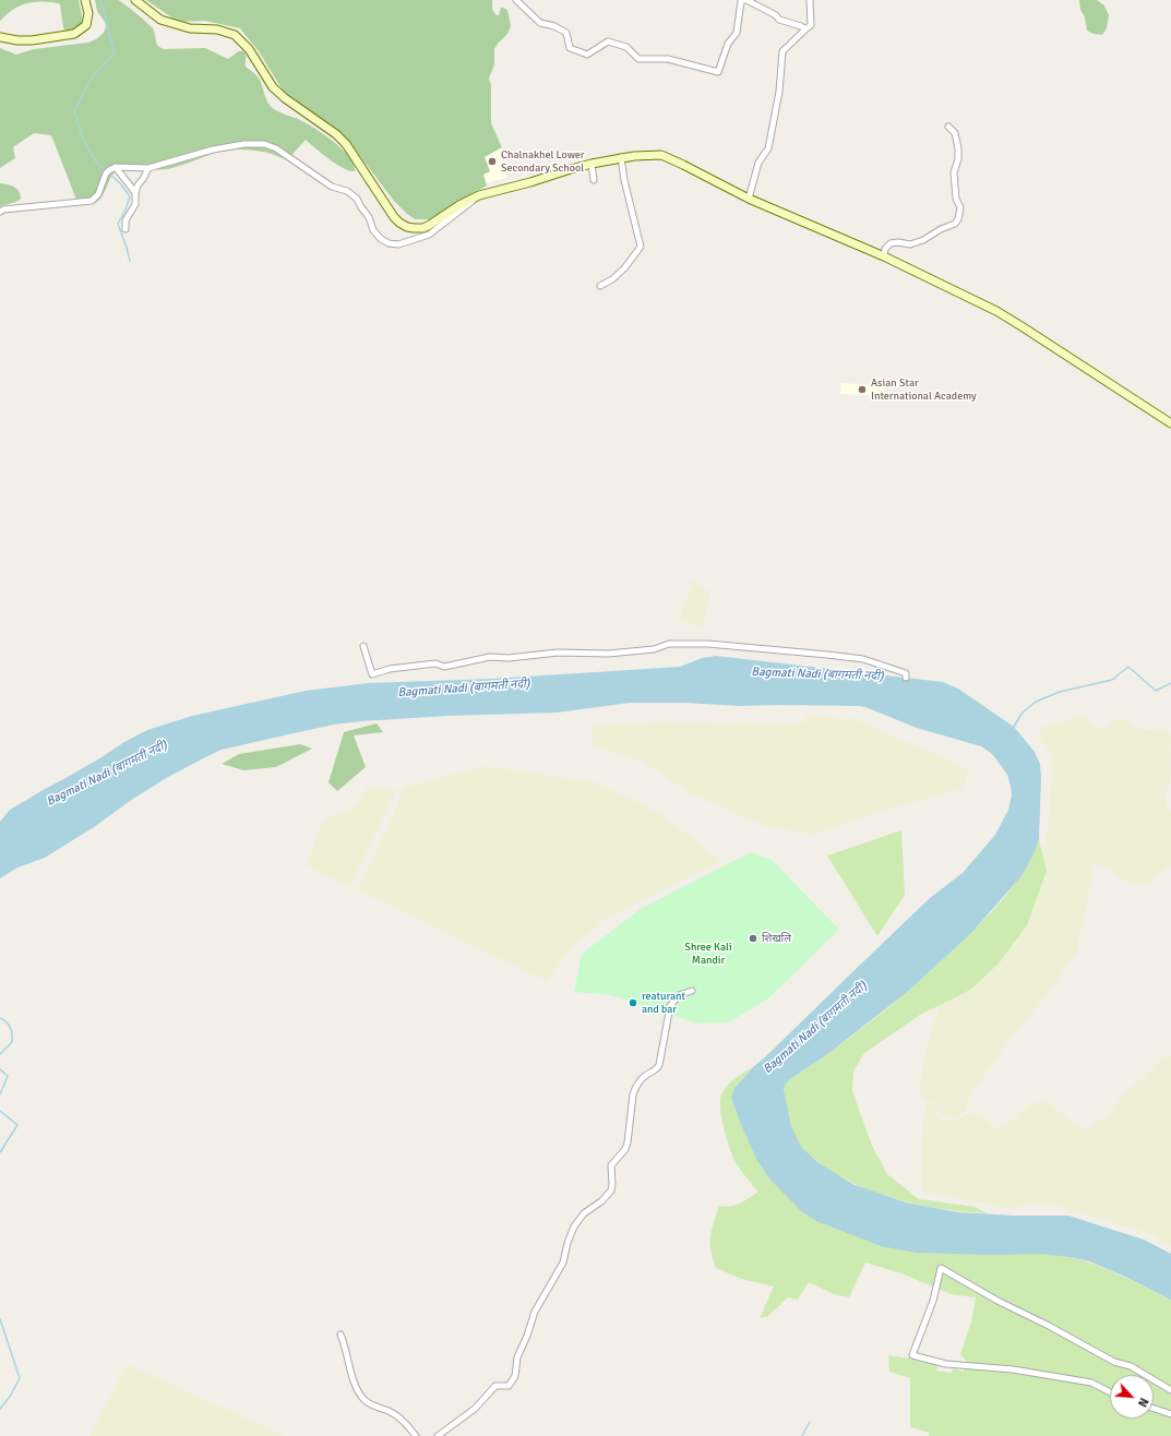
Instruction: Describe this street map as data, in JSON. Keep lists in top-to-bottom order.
{
  "water": ["Bagmati Nadi (बागमती नदी)"],
  "parks": ["Shree Kali Mandir"],
  "places": [
    "Chalnakhel Lower Secondary School",
    "Asian Star International Academy",
    "शिखलि",
    "reaturant and bar"
  ],
  "north": "bottom right"
}
